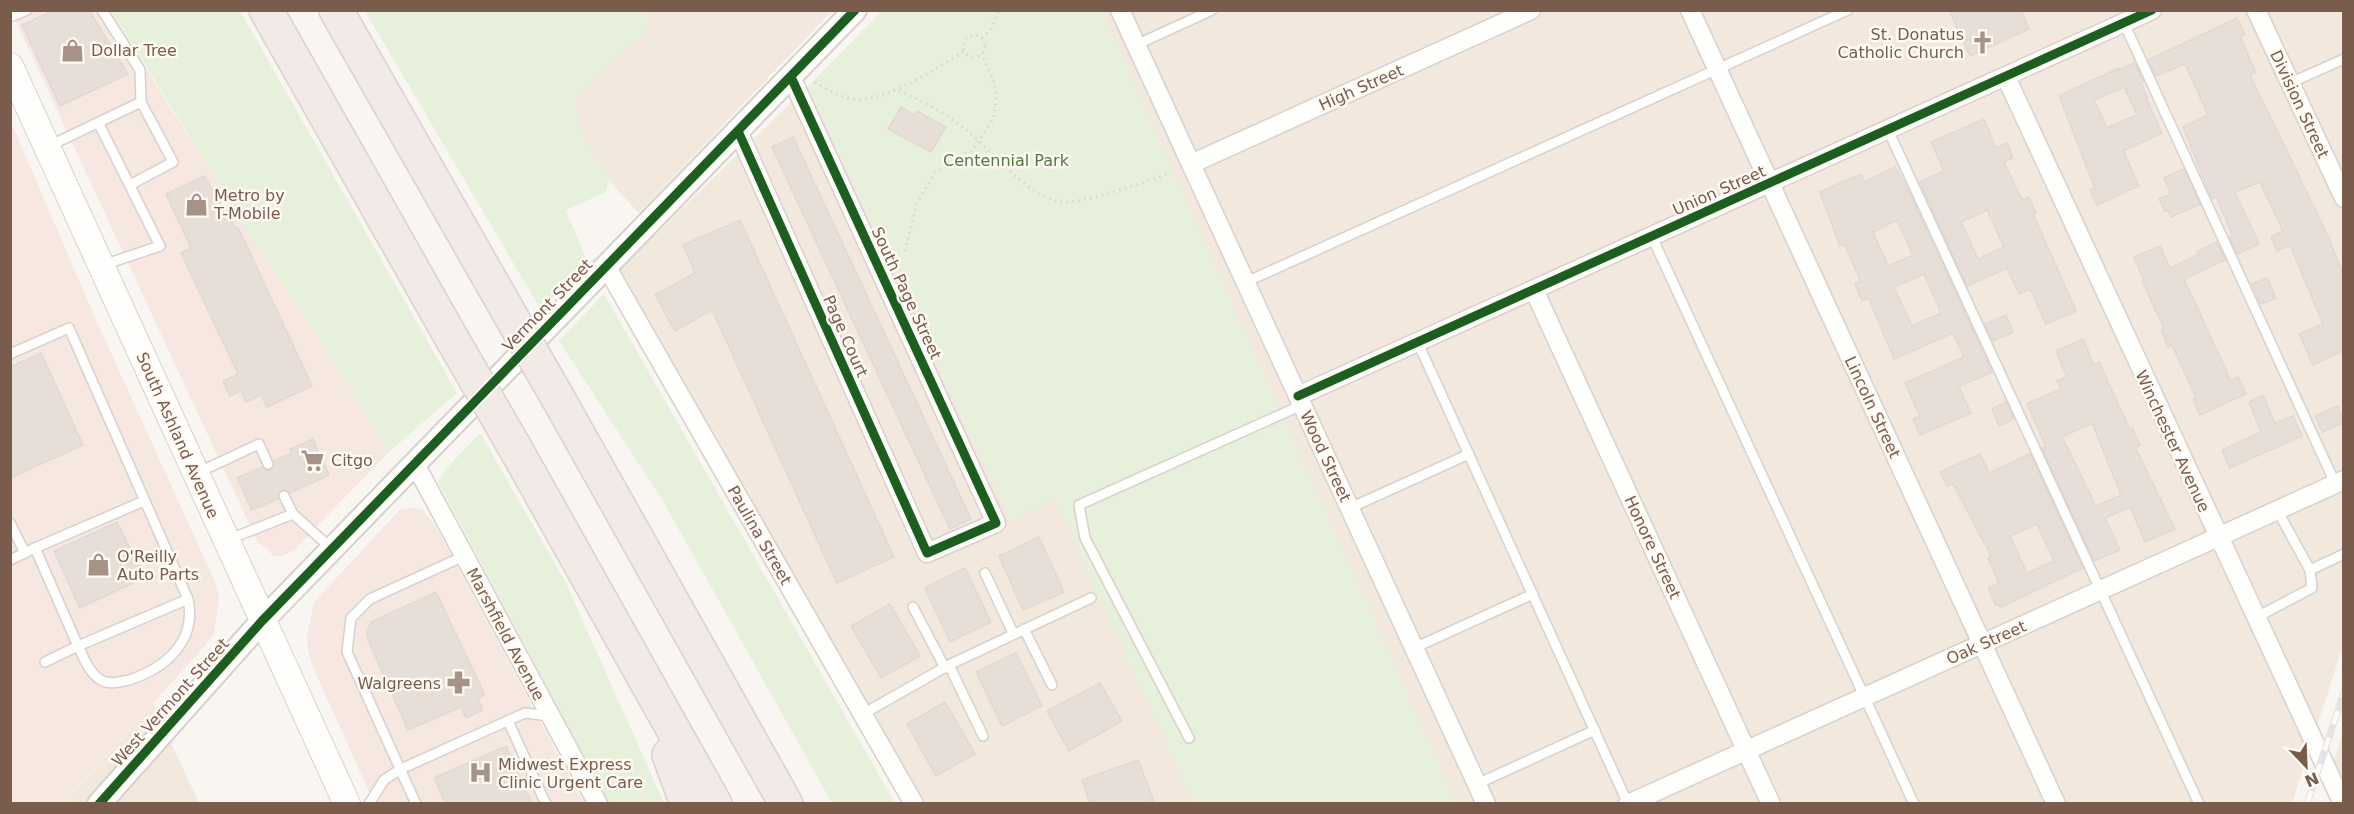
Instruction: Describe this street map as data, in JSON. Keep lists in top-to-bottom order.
{
  "streets": {
    "main road": ["South Ashland Avenue"],
    "street": [
      "High Street",
      "Division Street",
      "Union Street",
      "South Page Street",
      "Vermont Street",
      "Page Court",
      "Lincoln Street",
      "Winchester Avenue",
      "Wood Street",
      "Paulina Street",
      "Honore Street",
      "Marshfield Avenue",
      "Oak Street",
      "West Vermont Street"
    ]
  },
  "crossings": [
    ["High Street", "Wood Street"],
    ["Union Street", "Lincoln Street"],
    ["Union Street", "Winchester Avenue"],
    ["Union Street", "Wood Street"],
    ["Union Street", "Honore Street"],
    ["South Page Street", "Vermont Street"],
    ["South Page Street", "Page Court"],
    ["Vermont Street", "Page Court"],
    ["Vermont Street", "South Ashland Avenue"],
    ["Vermont Street", "Paulina Street"],
    ["Vermont Street", "Marshfield Avenue"],
    ["Vermont Street", "West Vermont Street"],
    ["Lincoln Street", "Oak Street"],
    ["South Ashland Avenue", "West Vermont Street"],
    ["Winchester Avenue", "Oak Street"],
    ["Honore Street", "Oak Street"]
  ],
  "parks": ["Centennial Park"],
  "places": {
    "church": ["St. Donatus Catholic Church"],
    "shop": ["Dollar Tree", "Metro by T-Mobile", "O'Reilly Auto Parts"],
    "supermarket": ["Citgo"],
    "pharmacy": ["Walgreens"],
    "hospital": ["Midwest Express Clinic Urgent Care"]
  },
  "north": "bottom right"
}
